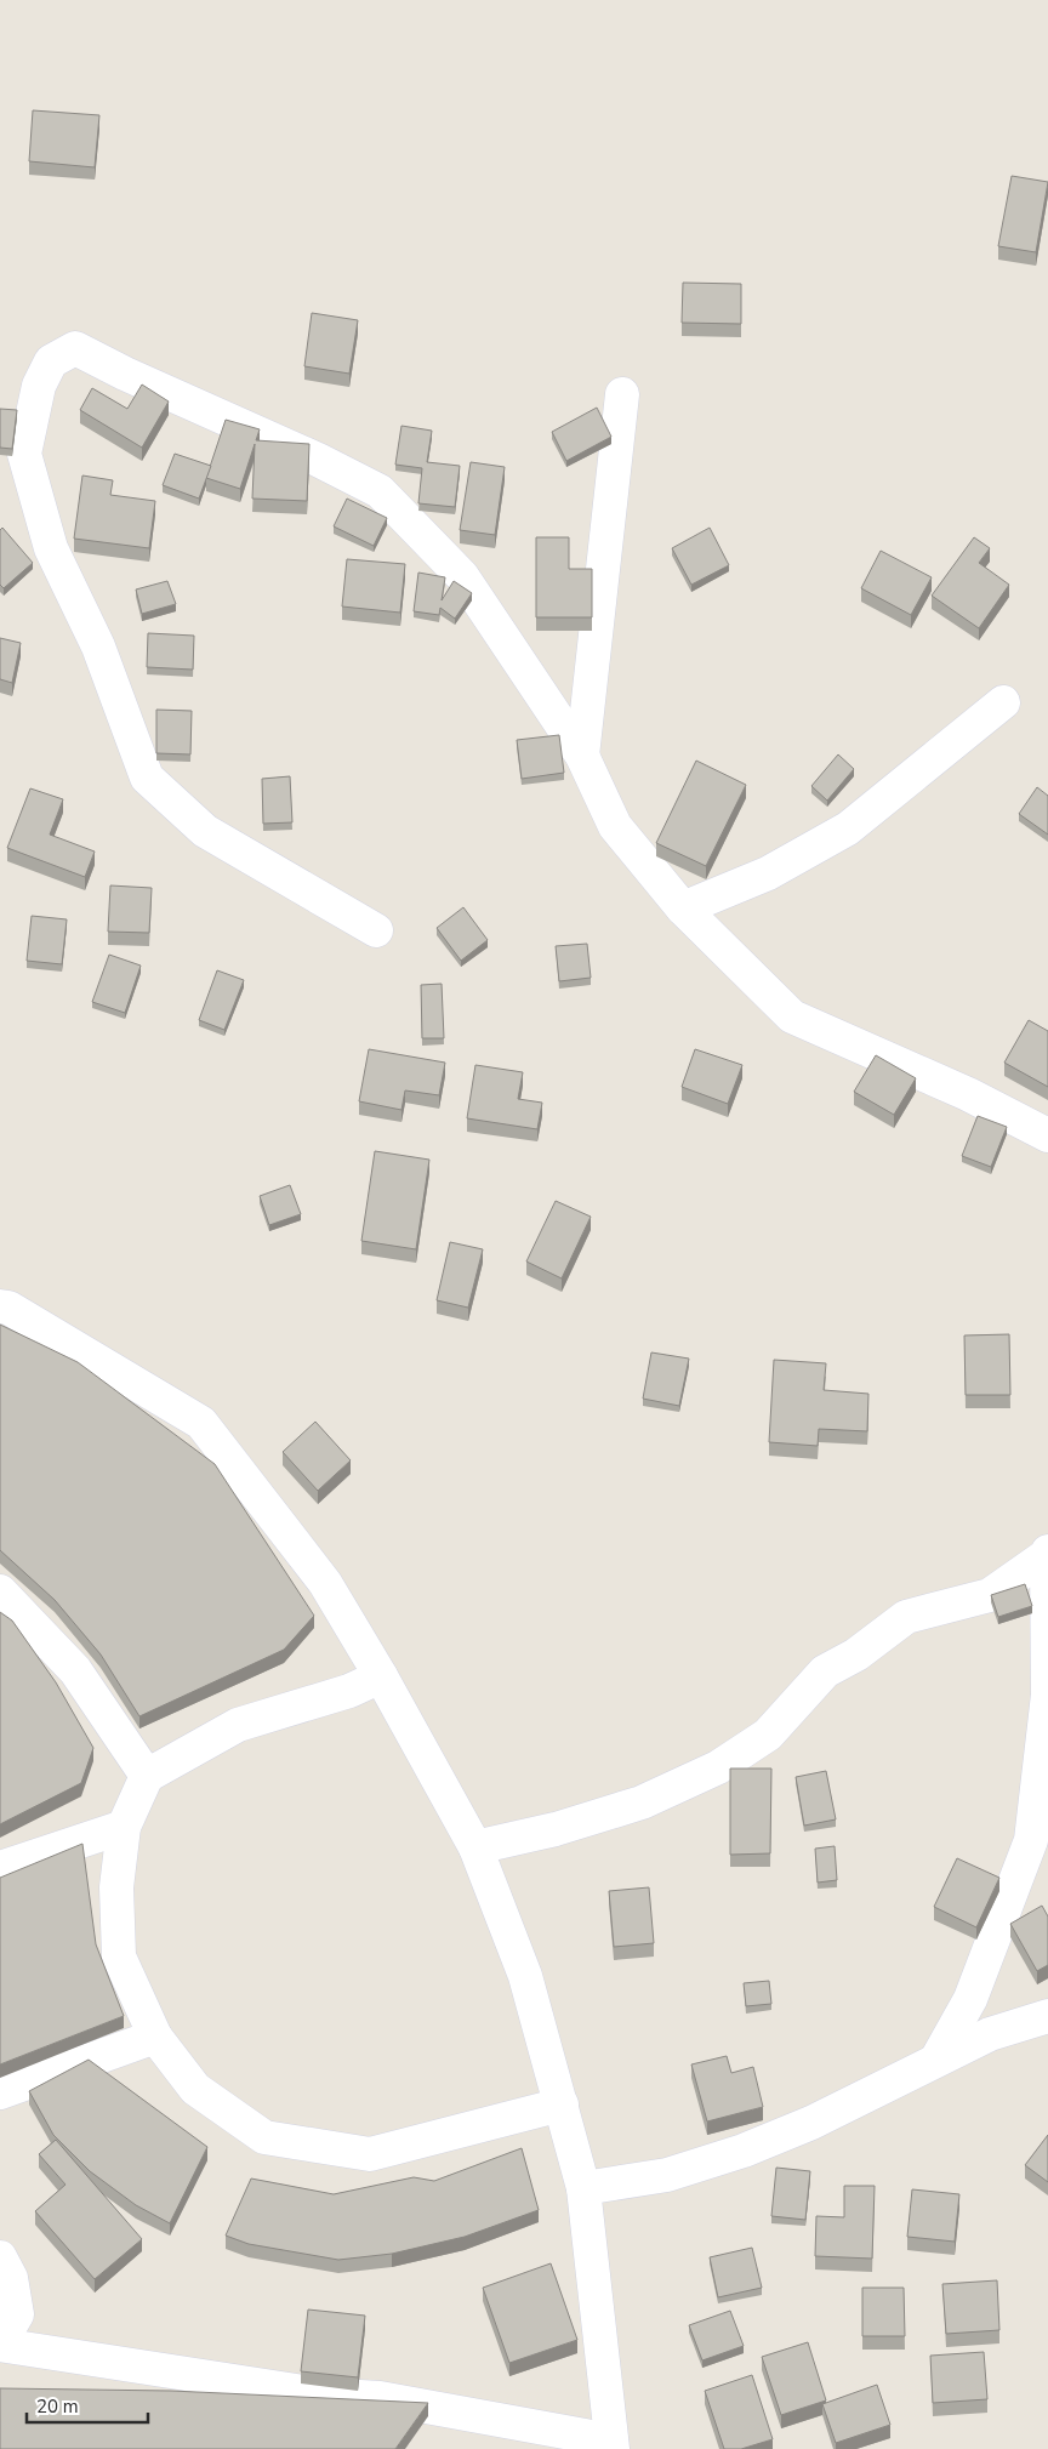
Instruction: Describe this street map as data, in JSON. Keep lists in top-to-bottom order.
{
  "scale_bar": "20 m"
}
